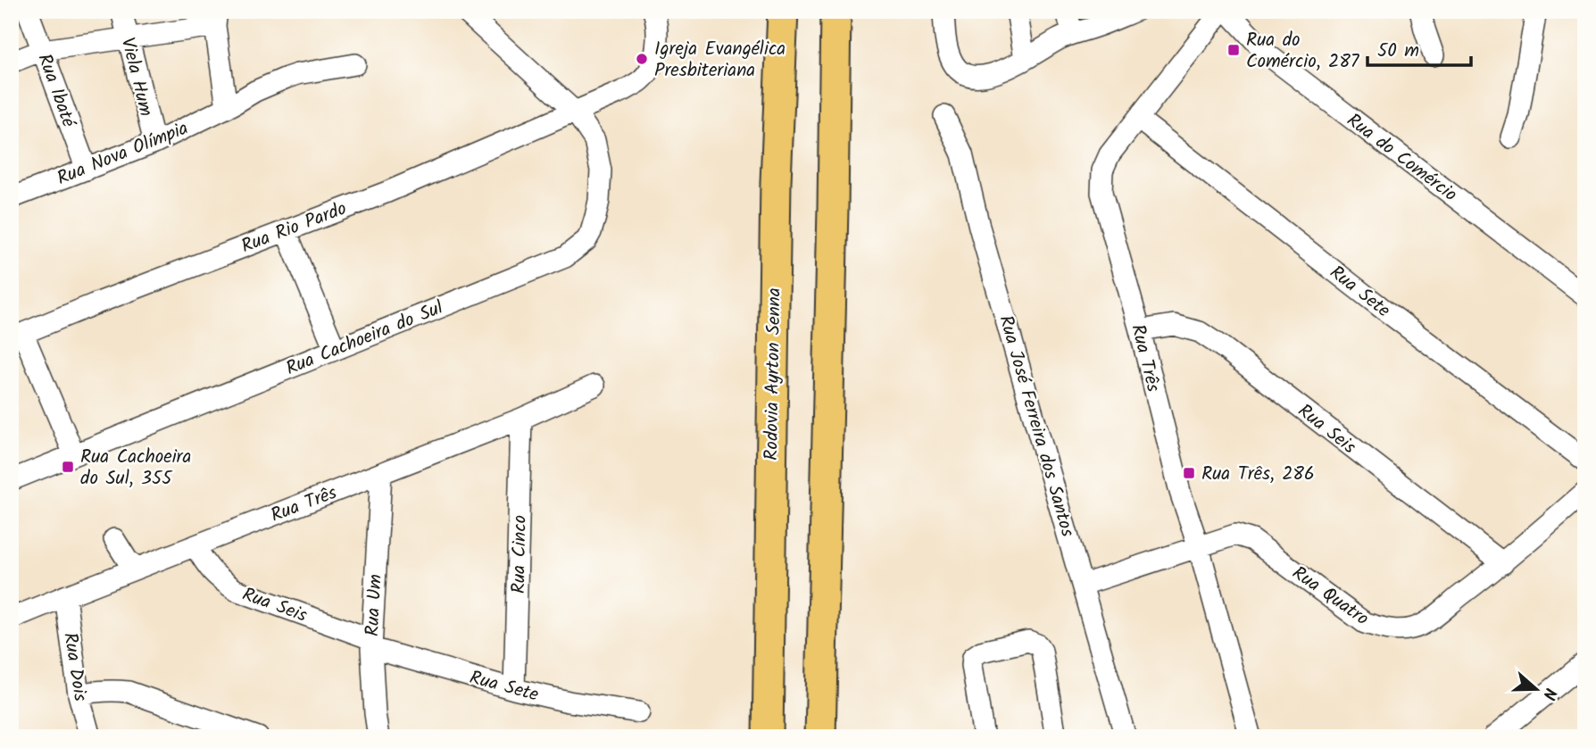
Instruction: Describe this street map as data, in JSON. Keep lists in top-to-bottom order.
{
  "streets": {
    "highway": ["Rodovia Ayrton Senna"],
    "street": [
      "Viela Hum",
      "Rua Ibaté",
      "Rua Nova Olímpia",
      "Rua do Comércio",
      "Rua Rio Pardo",
      "Rua Sete",
      "Rua Cachoeira do Sul",
      "Rua Três",
      "Rua José Ferreira dos Santos",
      "Rua Seis",
      "Rua Cinco",
      "Rua Quatro",
      "Rua Um",
      "Rua Dois"
    ]
  },
  "crossings": [
    ["Viela Hum", "Rua Nova Olímpia"],
    ["Rua Ibaté", "Rua Nova Olímpia"],
    ["Rua Rio Pardo", "Rua Cachoeira do Sul"],
    ["Rua Sete", "Rua Três"],
    ["Rua Sete", "Rua Seis"],
    ["Rua Sete", "Rua Cinco"],
    ["Rua Sete", "Rua Um"],
    ["Rua Três", "Rua Seis"],
    ["Rua Três", "Rua Cinco"],
    ["Rua Três", "Rua Quatro"],
    ["Rua Três", "Rua Um"],
    ["Rua Três", "Rua Dois"],
    ["Rua José Ferreira dos Santos", "Rua Quatro"],
    ["Rua Seis", "Rua Quatro"],
    ["Rua Seis", "Rua Um"]
  ],
  "places": {
    "transit": ["Rua do Comércio, 287", "Rua Cachoeira do Sul, 355", "Rua Três, 286"],
    "other": ["Igreja Evangélica Presbiteriana"]
  },
  "scale_bar": "50 m",
  "north": "right"
}
